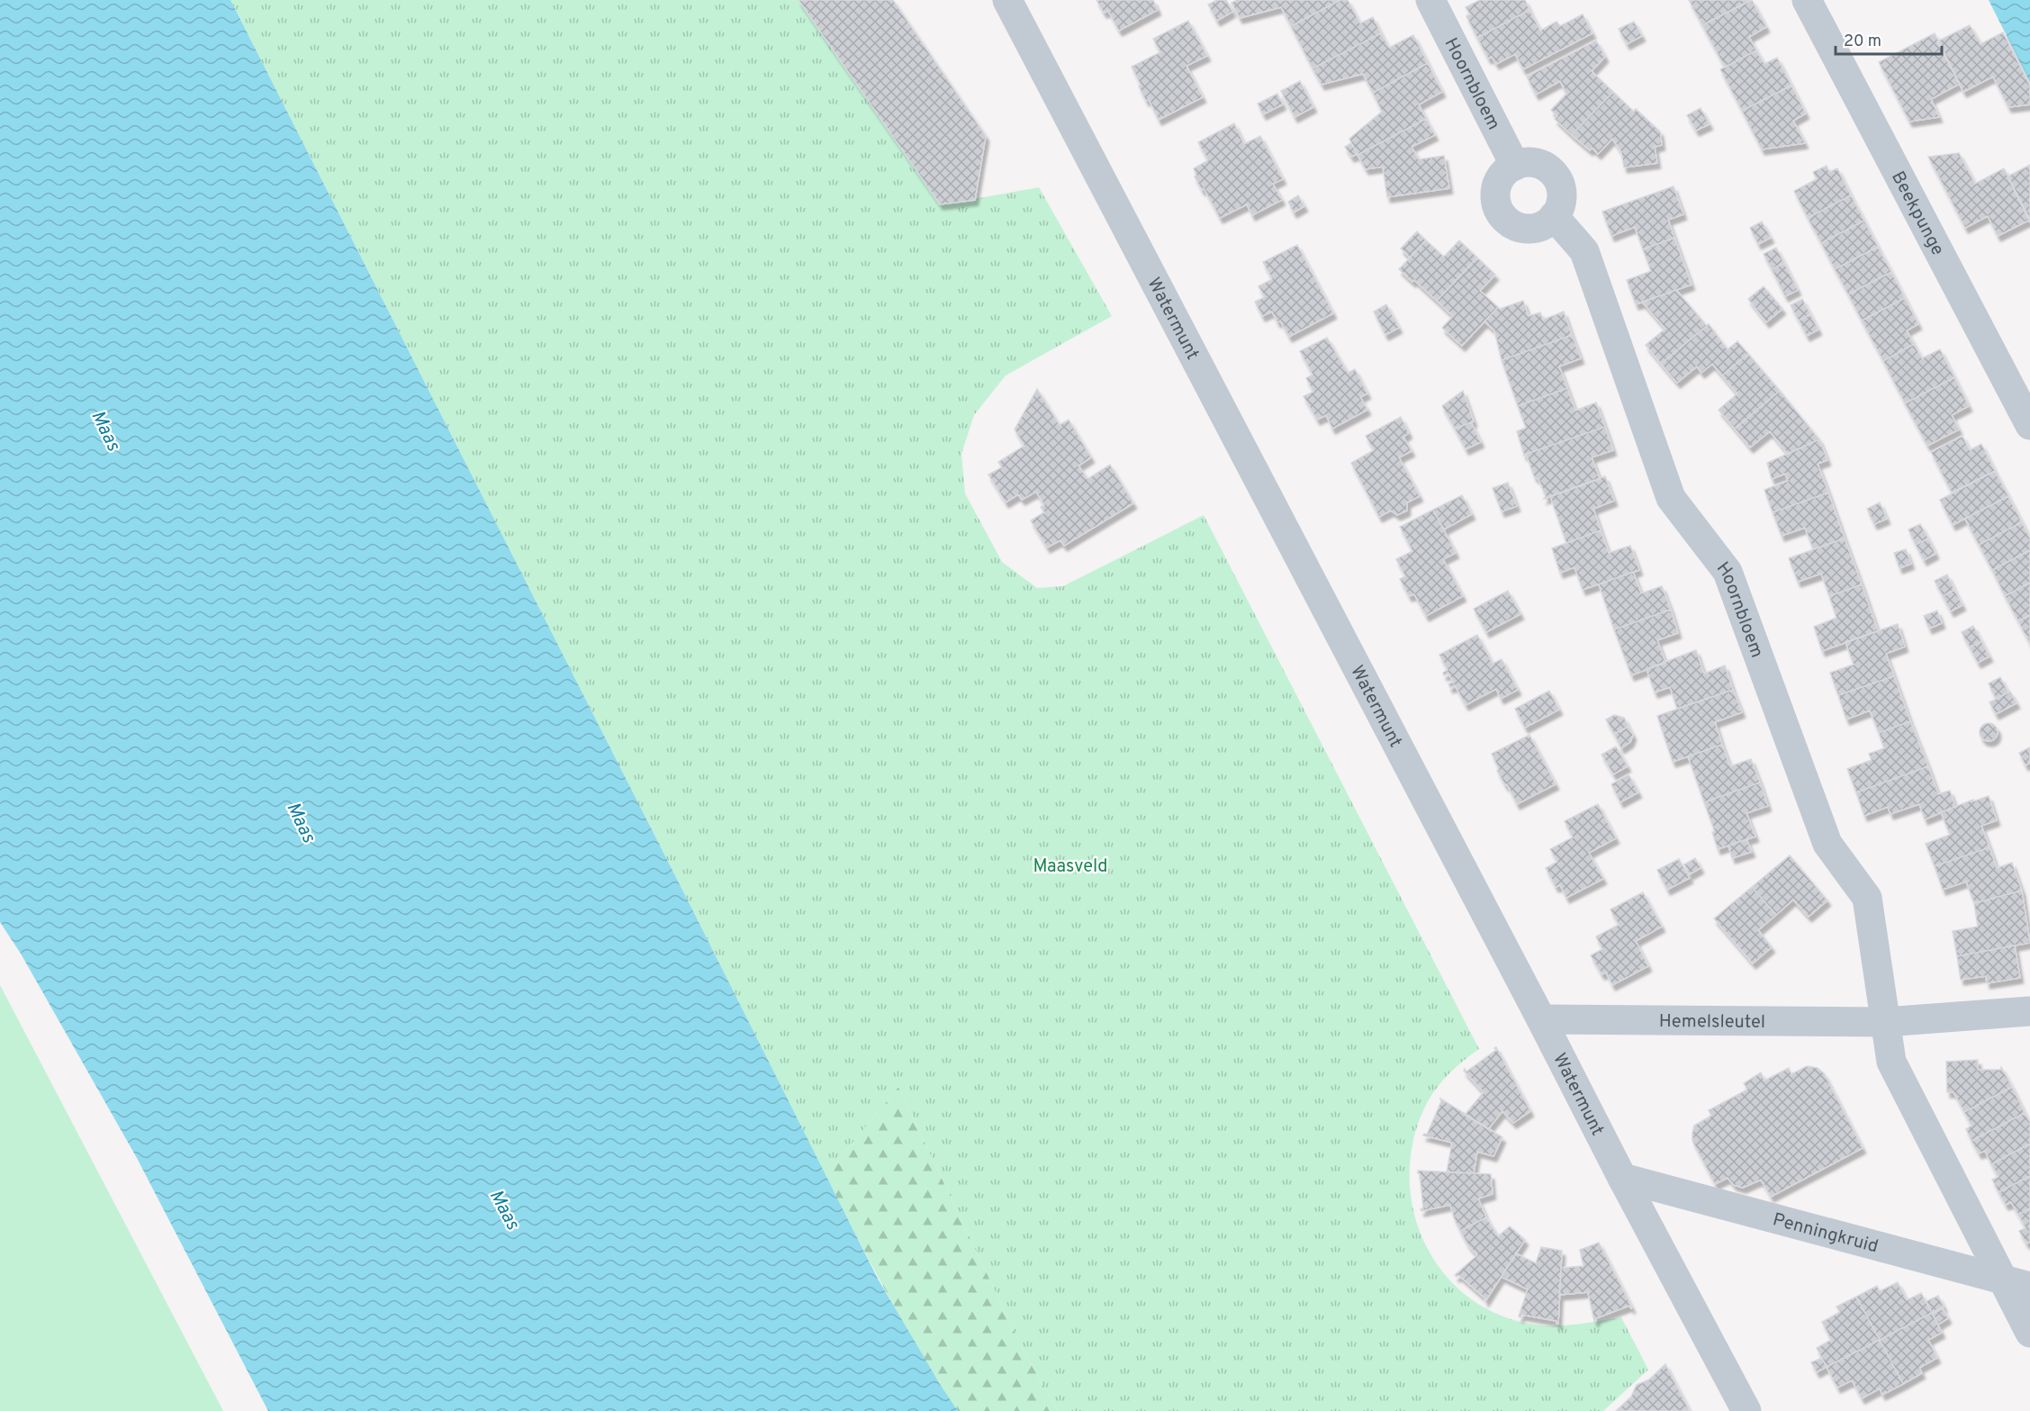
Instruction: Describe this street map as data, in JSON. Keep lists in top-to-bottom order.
{
  "streets": {
    "street": [
      "Hoornbloem",
      "Beekpunge",
      "Watermunt",
      "Hemelsleutel",
      "Penningkruid"
    ]
  },
  "crossings": [
    ["Hoornbloem", "Hemelsleutel"],
    ["Watermunt", "Hemelsleutel"],
    ["Watermunt", "Penningkruid"]
  ],
  "water": ["Maas"],
  "parks": ["Maasveld"],
  "scale_bar": "20 m"
}
